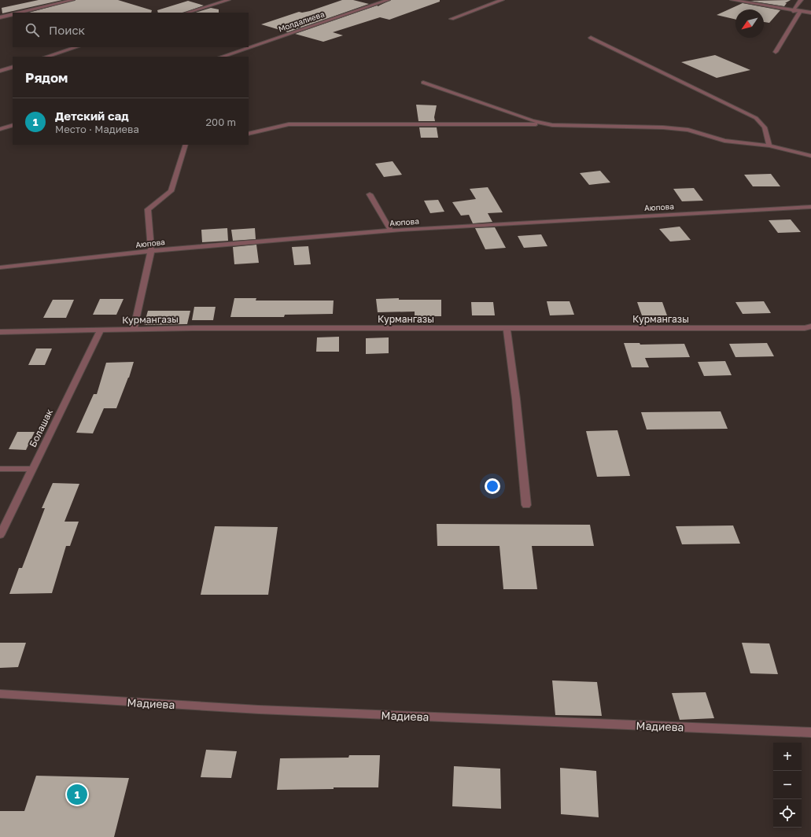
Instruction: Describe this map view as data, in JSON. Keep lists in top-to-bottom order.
{
  "streets": {
    "street": [
      "Молдалиева",
      "Аюпова",
      "Курмангазы",
      "Болашак",
      "Мадиева"
    ]
  },
  "crossings": [
    ["Курмангазы", "Болашак"]
  ],
  "north": "bottom left",
  "page": {
    "search": "Поиск",
    "heading": "Рядом",
    "list": [
      {
        "mark": "1",
        "name": "Детский сад",
        "note": "Место · Мадиева",
        "value": "200 m"
      }
    ],
    "map_buttons": ["+", "−"],
    "pins": "1"
  }
}
